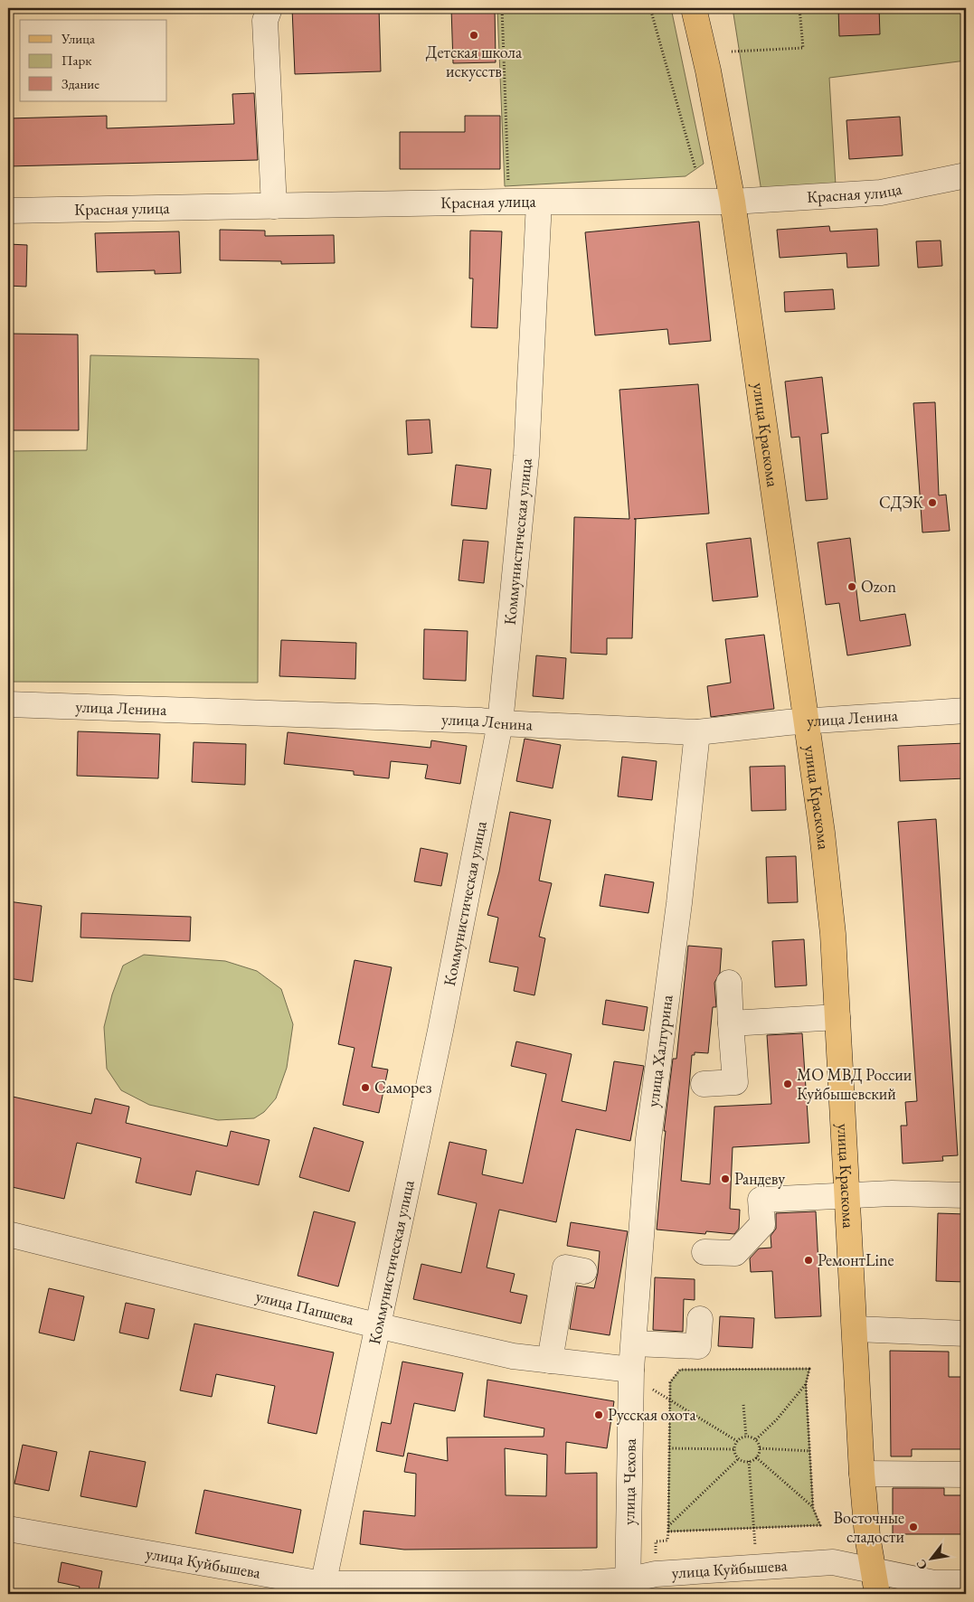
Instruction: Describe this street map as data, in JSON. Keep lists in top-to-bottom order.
{
  "streets": {
    "main road": ["улица Краскома"],
    "street": [
      "Красная улица",
      "Коммунистическая улица",
      "улица Ленина",
      "улица Халтурина",
      "улица Папшева",
      "улица Чехова",
      "улица Куйбышева"
    ]
  },
  "crossings": [
    ["Красная улица", "улица Краскома"],
    ["Красная улица", "Коммунистическая улица"],
    ["улица Краскома", "улица Ленина"],
    ["улица Краскома", "улица Куйбышева"],
    ["Коммунистическая улица", "улица Ленина"],
    ["Коммунистическая улица", "улица Папшева"],
    ["Коммунистическая улица", "улица Куйбышева"],
    ["улица Ленина", "улица Халтурина"],
    ["улица Халтурина", "улица Папшева"],
    ["улица Халтурина", "улица Чехова"],
    ["улица Папшева", "улица Чехова"],
    ["улица Чехова", "улица Куйбышева"]
  ],
  "places": [
    "Детская школа искусств",
    "СДЭК",
    "Ozon",
    "МО МВД России Куйбышевский",
    "Саморез",
    "Рандеву",
    "РемонтLine",
    "Русская охота",
    "Восточные сладости"
  ],
  "legend": ["Улица", "Парк", "Здание"],
  "north": "bottom left"
}
